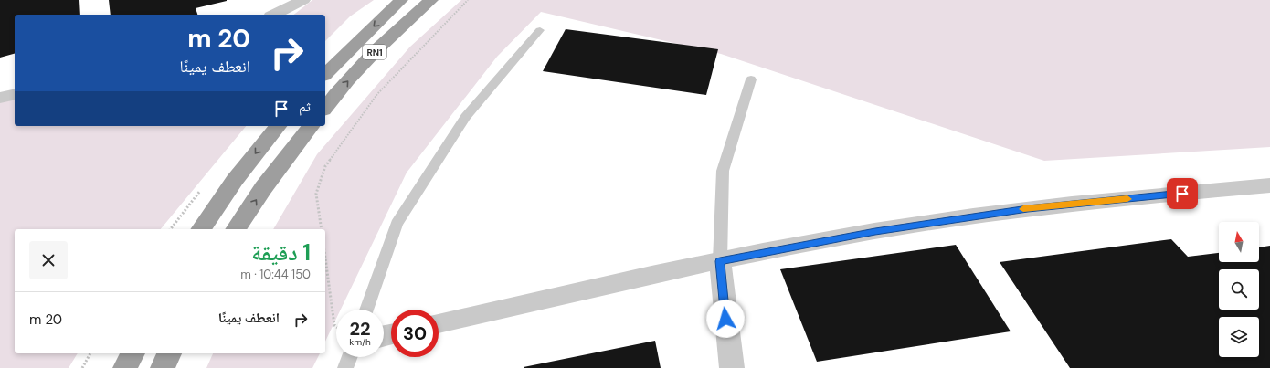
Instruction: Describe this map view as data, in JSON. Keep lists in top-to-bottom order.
{
  "streets": {
    "highway": ["RN1"]
  },
  "north": "top",
  "page": {
    "turn": ["20 m", "انعطف يمينًا"],
    "then": "ثم",
    "heading": ["1 دقيقة", "150 m · 10:44"],
    "list": [
      {
        "name": "انعطف يمينًا",
        "value": "20 m"
      }
    ],
    "speed": "22 km/h",
    "limit": "30"
  }
}
